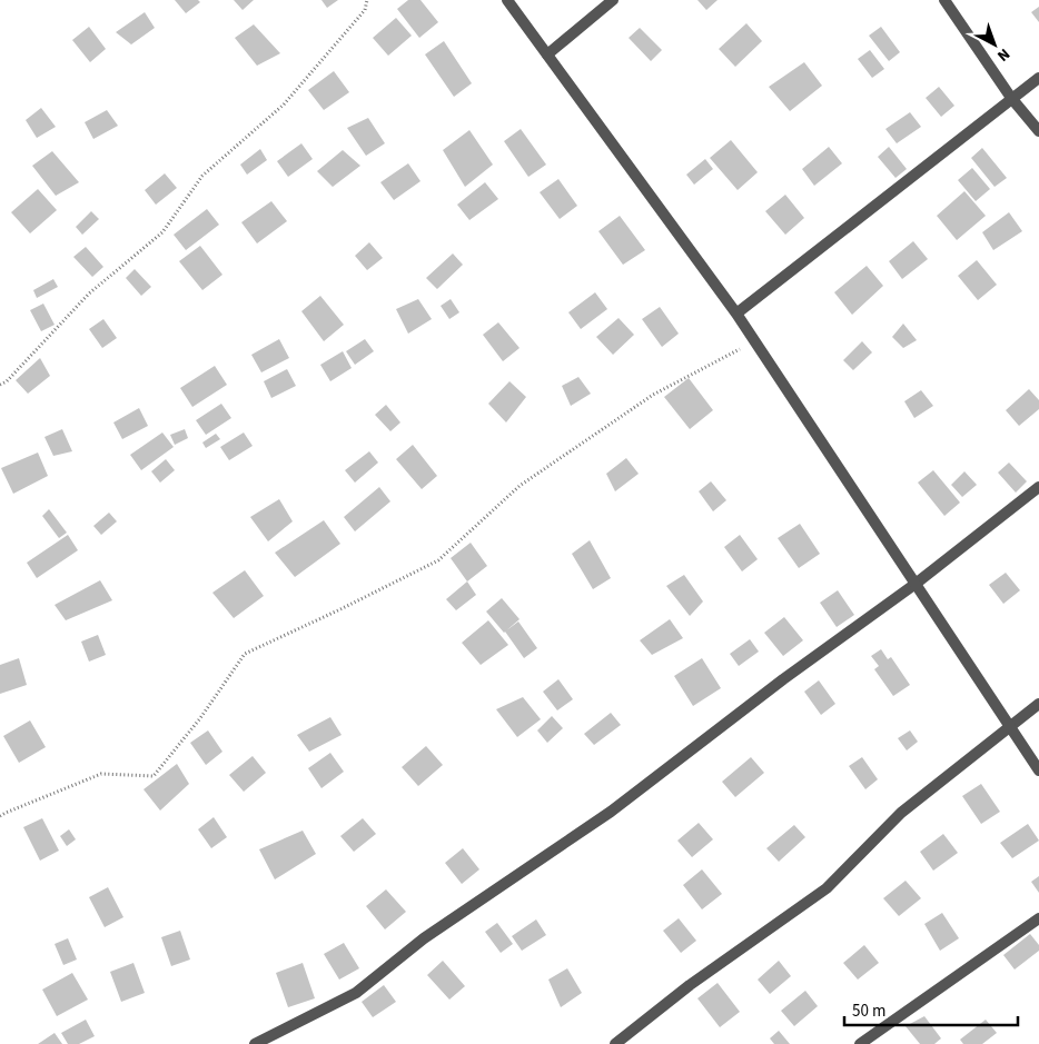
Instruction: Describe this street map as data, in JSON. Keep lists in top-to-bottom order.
{
  "scale_bar": "50 m",
  "north": "bottom right"
}
